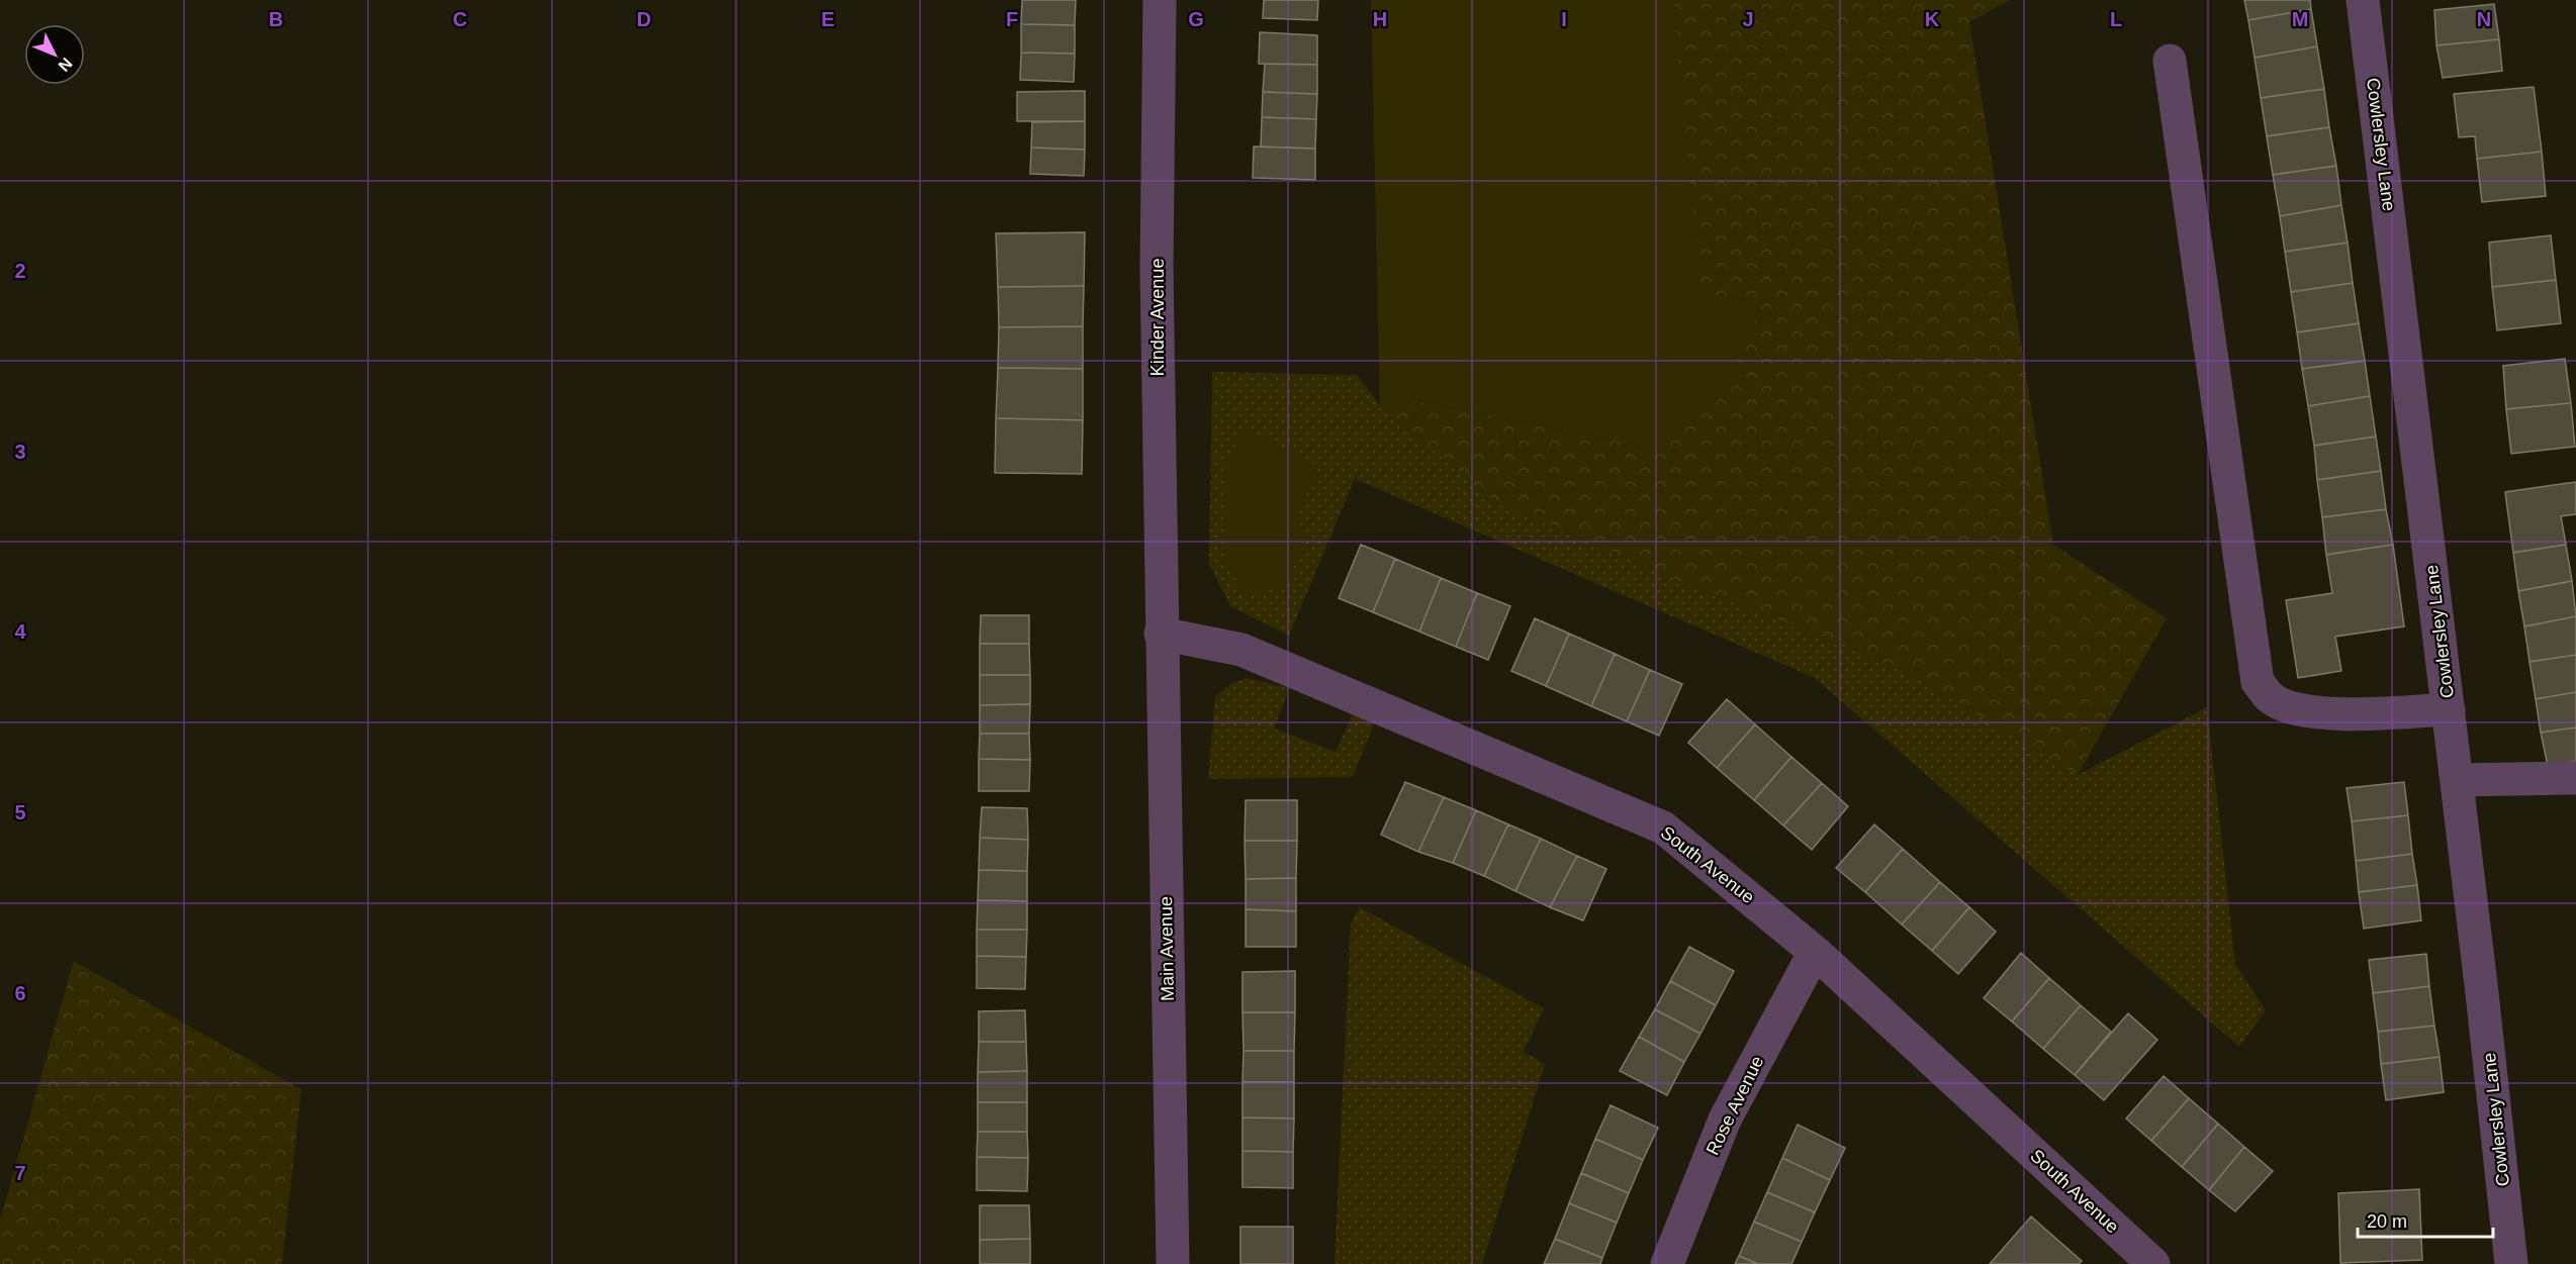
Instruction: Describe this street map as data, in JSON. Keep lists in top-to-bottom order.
{
  "streets": {
    "street": [
      "Cowlersley Lane",
      "Kinder Avenue",
      "South Avenue",
      "Main Avenue",
      "Rose Avenue"
    ]
  },
  "crossings": [
    ["Kinder Avenue", "South Avenue"],
    ["Kinder Avenue", "Main Avenue"],
    ["South Avenue", "Main Avenue"],
    ["South Avenue", "Rose Avenue"]
  ],
  "scale_bar": "20 m",
  "north": "bottom right",
  "grid": {
    "columns": [
      "B",
      "C",
      "D",
      "E",
      "F",
      "G",
      "H",
      "I",
      "J",
      "K",
      "L",
      "M",
      "N"
    ],
    "rows": [
      "2",
      "3",
      "4",
      "5",
      "6",
      "7"
    ]
  }
}
